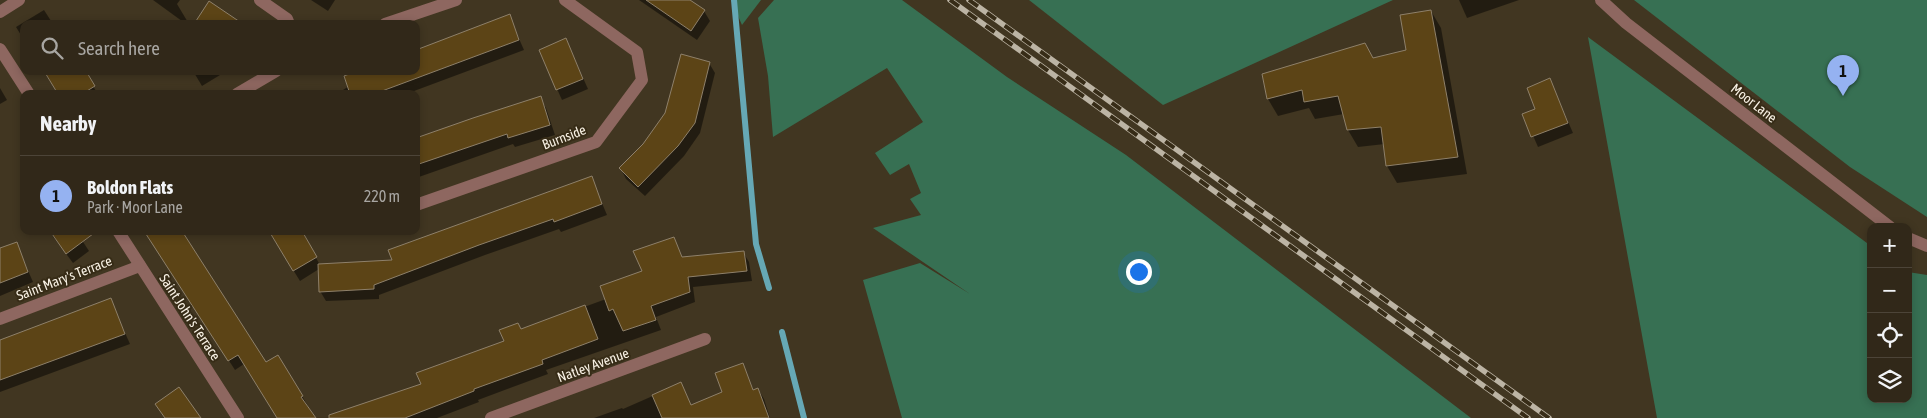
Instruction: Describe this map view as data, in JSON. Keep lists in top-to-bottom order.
{
  "streets": {
    "street": [
      "Moor Lane",
      "Burnside",
      "Saint Mary's Terrace",
      "Saint John's Terrace",
      "Natley Avenue"
    ]
  },
  "crossings": [
    ["Saint Mary's Terrace", "Saint John's Terrace"]
  ],
  "page": {
    "search": "Search here",
    "pins": "1",
    "heading": "Nearby",
    "list": [
      {
        "mark": "1",
        "name": "Boldon Flats",
        "note": "Park · Moor Lane",
        "value": "220 m"
      }
    ],
    "map_buttons": ["+", "−"]
  }
}
